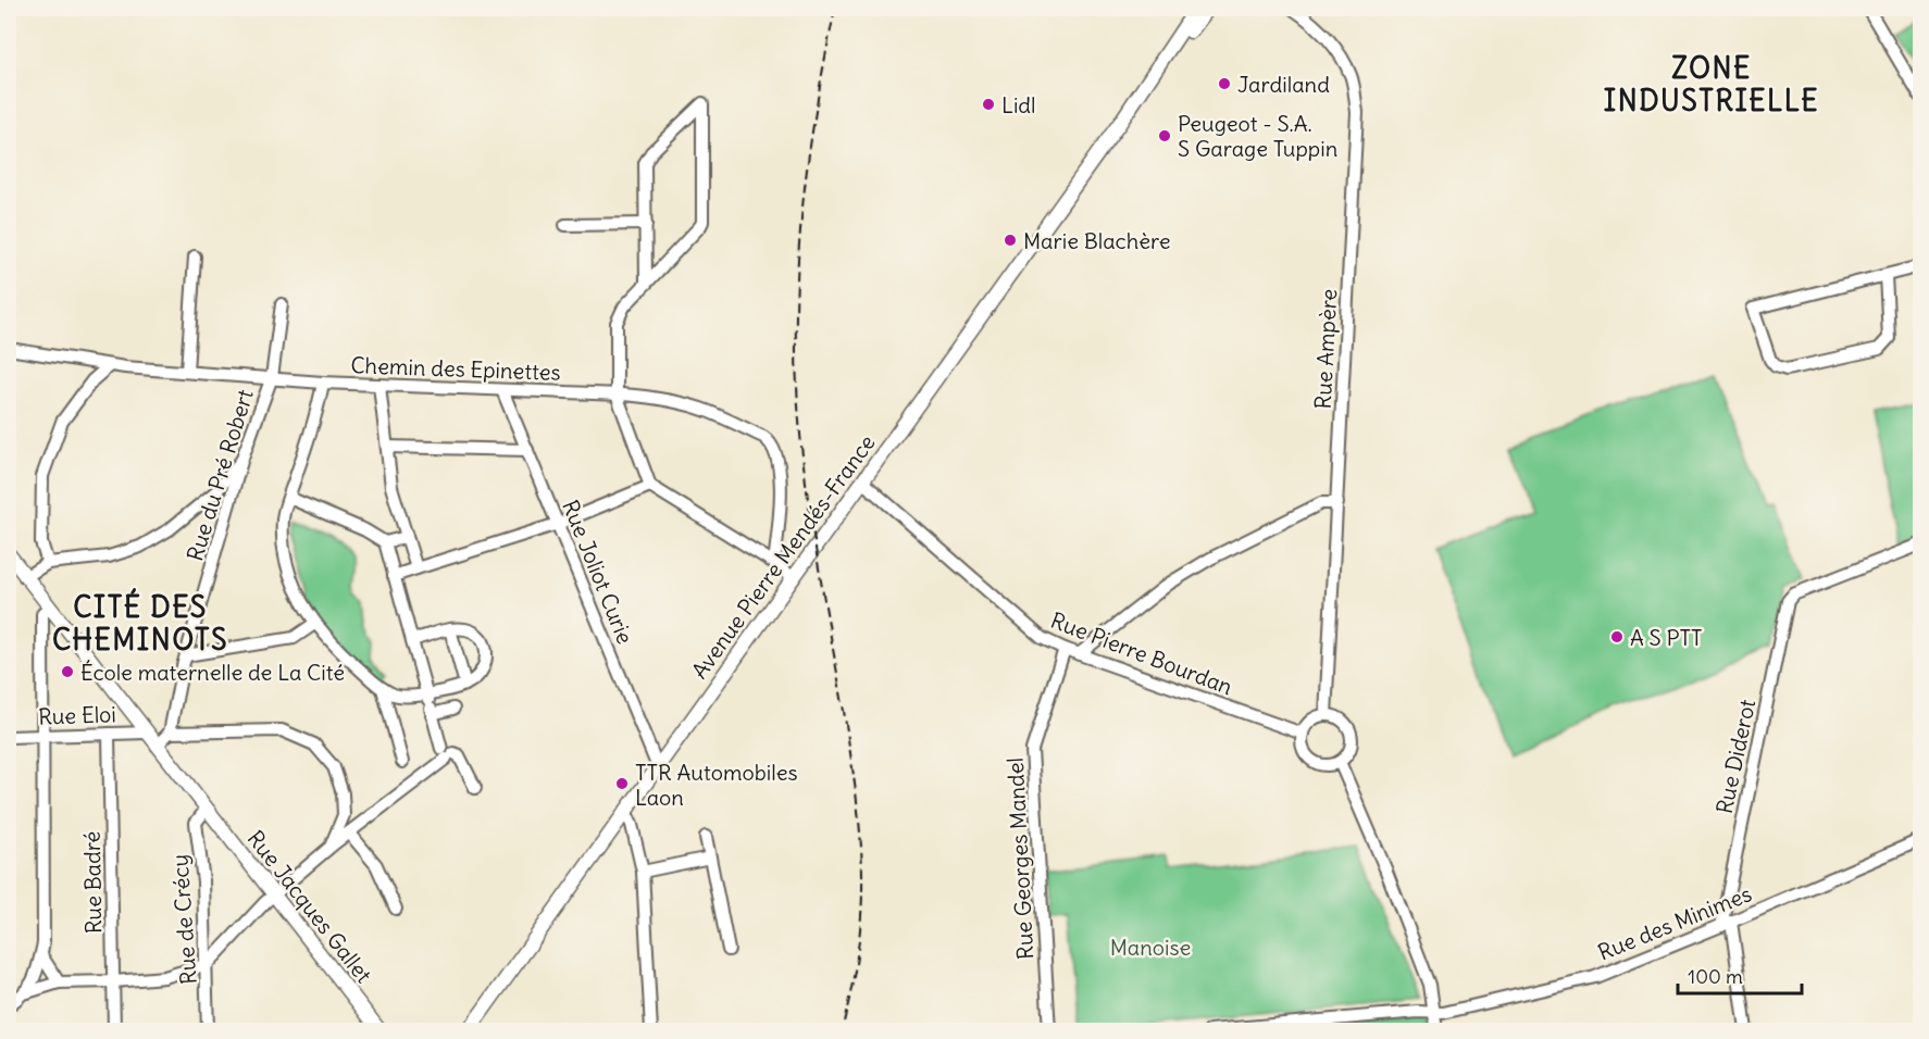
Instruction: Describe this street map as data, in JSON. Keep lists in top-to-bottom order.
{
  "streets": {
    "main road": ["Avenue Pierre Mendés-France", "Rue Jacques Gallet"],
    "street": [
      "Rue Ampère",
      "Chemin des Epinettes",
      "Rue du Pré Robert",
      "Rue Joliot Curie",
      "Rue Pierre Bourdan",
      "Rue Eloi",
      "Rue Diderot",
      "Rue Georges Mandel",
      "Rue Badré",
      "Rue de Crécy",
      "Rue des Minimes"
    ]
  },
  "crossings": [
    ["Rue Ampère", "Rue Pierre Bourdan"],
    ["Chemin des Epinettes", "Rue du Pré Robert"],
    ["Chemin des Epinettes", "Rue Joliot Curie"],
    ["Avenue Pierre Mendés-France", "Rue Joliot Curie"],
    ["Avenue Pierre Mendés-France", "Rue Pierre Bourdan"],
    ["Rue Pierre Bourdan", "Rue Georges Mandel"],
    ["Rue Eloi", "Rue Badré"],
    ["Rue Eloi", "Rue Jacques Gallet"],
    ["Rue Diderot", "Rue des Minimes"],
    ["Rue Jacques Gallet", "Rue de Crécy"]
  ],
  "districts": ["ZONE INDUSTRIELLE", "CITÉ DES CHEMINOTS"],
  "parks": ["Manoise"],
  "places": [
    "Jardiland",
    "Lidl",
    "Peugeot - S.A. S Garage Tuppin",
    "Marie Blachère",
    "A S PTT",
    "École maternelle de La Cité",
    "TTR Automobiles Laon"
  ],
  "scale_bar": "100 m"
}
